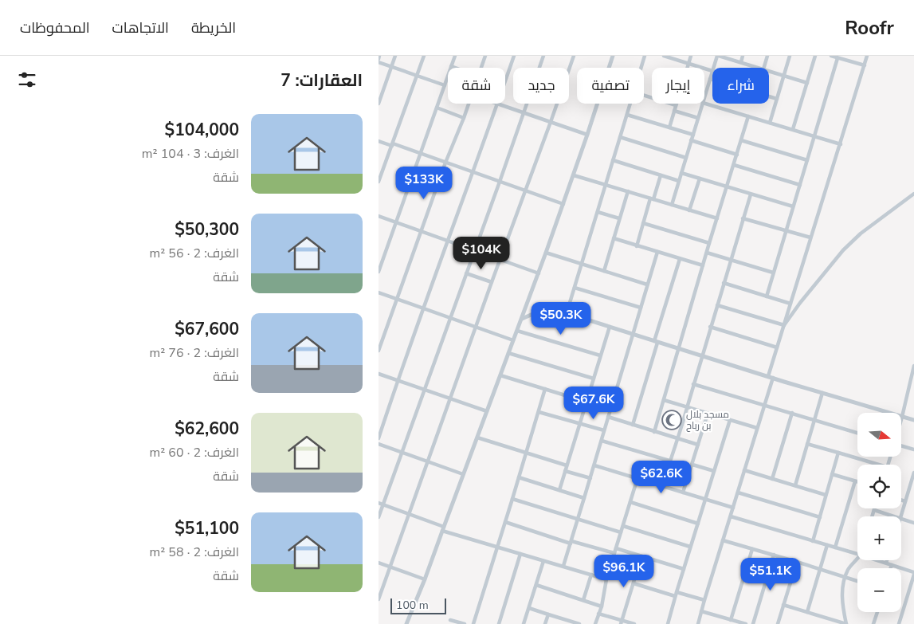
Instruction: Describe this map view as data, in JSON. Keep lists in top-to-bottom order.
{
  "places": {
    "mosque": ["مسجد بلال بن رباح"]
  },
  "scale_bar": "100 m",
  "north": "right",
  "page": {
    "header": "Roofr",
    "nav": ["الخريطة", "الاتجاهات", "المحفوظات"],
    "heading": "العقارات: 7",
    "chip": [
      "شراء",
      "إيجار",
      "تصفية",
      "جديد",
      "شقة"
    ],
    "list": [
      {
        "name": "$104,000",
        "note": "الغرف: 3 · 104 m² · شقة"
      },
      {
        "name": "$50,300",
        "note": "الغرف: 2 · 56 m² · شقة"
      },
      {
        "name": "$67,600",
        "note": "الغرف: 2 · 76 m² · شقة"
      },
      {
        "name": "$62,600",
        "note": "الغرف: 2 · 60 m² · شقة"
      },
      {
        "name": "$51,100",
        "note": "الغرف: 2 · 58 m² · شقة"
      }
    ],
    "price": [
      "$133K",
      "$104K",
      "$50.3K",
      "$67.6K",
      "$62.6K",
      "$96.1K",
      "$51.1K"
    ],
    "map_buttons": ["+", "−"],
    "scale": "100 m"
  }
}
